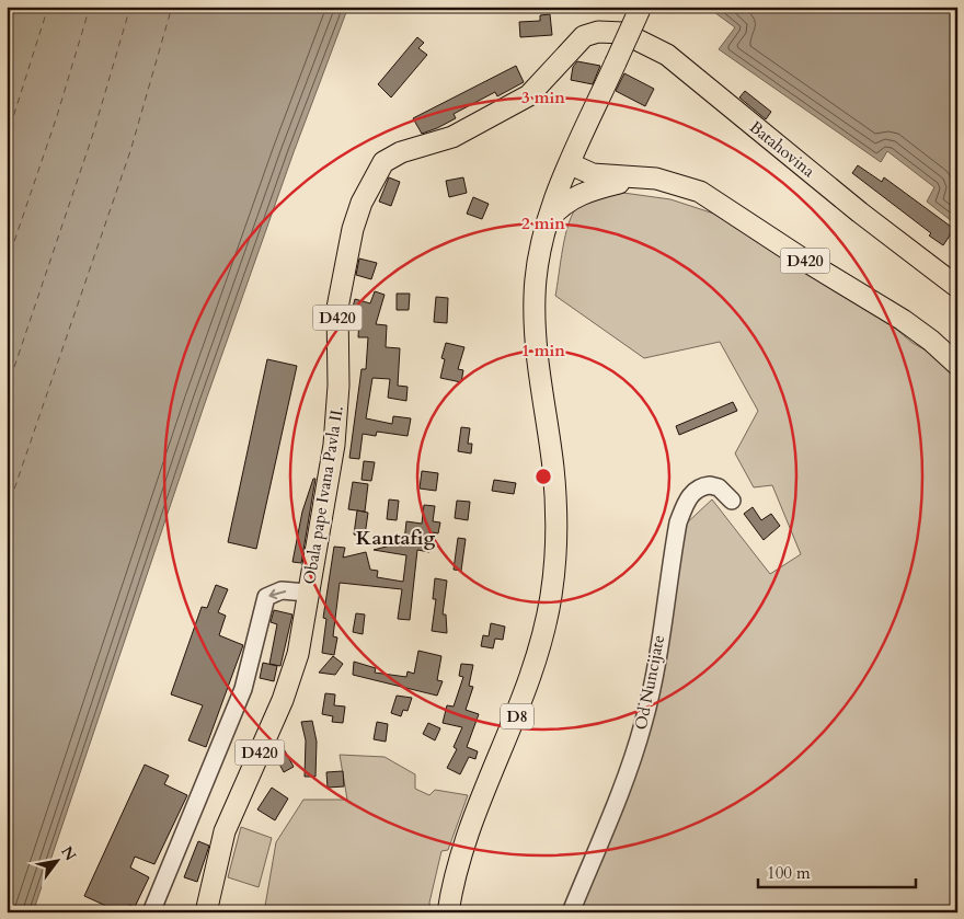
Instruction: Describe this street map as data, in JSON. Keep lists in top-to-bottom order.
{
  "streets": {
    "main road": [
      "Batahovina",
      "D420",
      "Obala pape Ivana Pavla II.",
      "D8"
    ],
    "street": ["Od Nuncijate"]
  },
  "crossings": [
    ["Batahovina", "Obala pape Ivana Pavla II."],
    ["D420", "D8"]
  ],
  "districts": ["Kantafig"],
  "scale_bar": "100 m",
  "north": "top right",
  "rings": ["3 min", "2 min", "1 min"]
}
